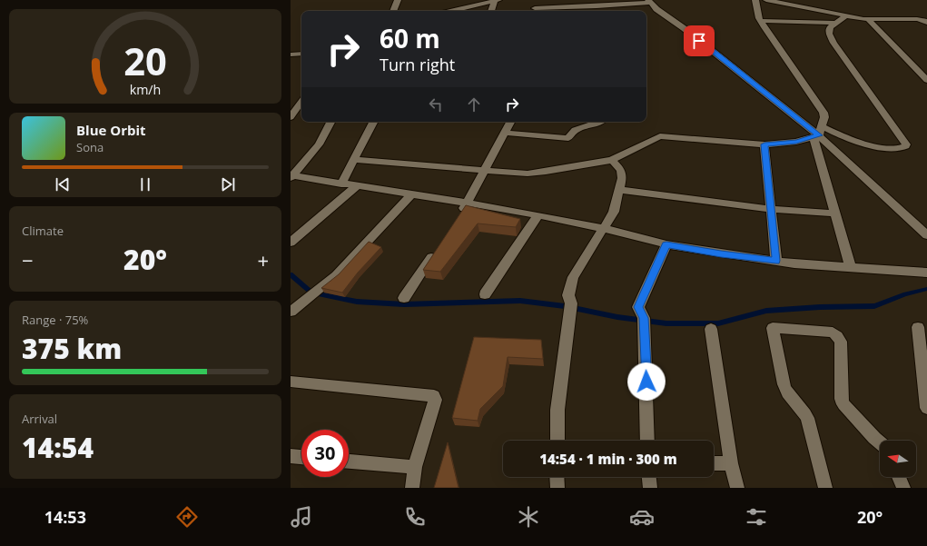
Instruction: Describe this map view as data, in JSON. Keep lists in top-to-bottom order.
{
  "north": "left",
  "page": {
    "turn": ["60 m", "Turn right"],
    "song": ["Blue Orbit", "Sona"],
    "tile": [
      "Climate",
      ["Range · 75%", "375 km"],
      ["Arrival", "14:54"]
    ],
    "heat": ["−", "20°", "+"],
    "limit": "30",
    "trip": "14:54 · 1 min · 300 m",
    "tabs": ["14:53", "20°"],
    "gauge": ["20", "km/h"]
  }
}
